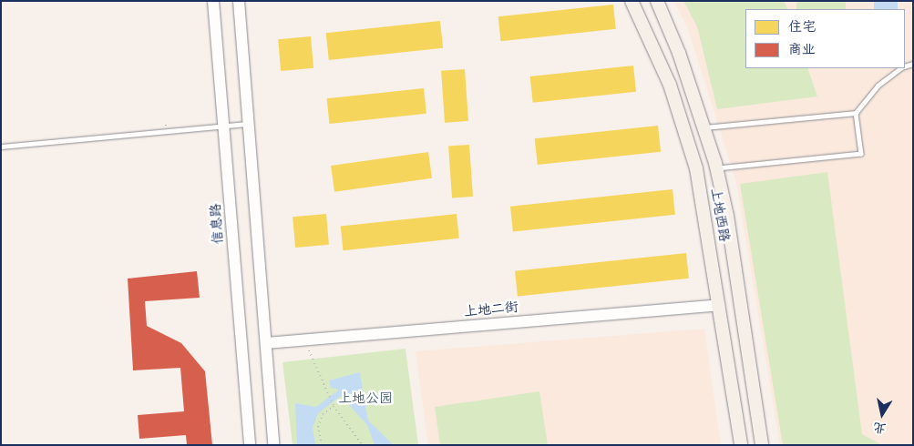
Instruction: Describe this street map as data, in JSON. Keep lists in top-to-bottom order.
{
  "streets": {
    "main road": ["上地西路", "信息路", "上地二街"]
  },
  "crossings": [
    ["上地西路", "上地二街"]
  ],
  "parks": ["上地公园"],
  "legend": ["住宅", "商业"],
  "north": "bottom"
}
